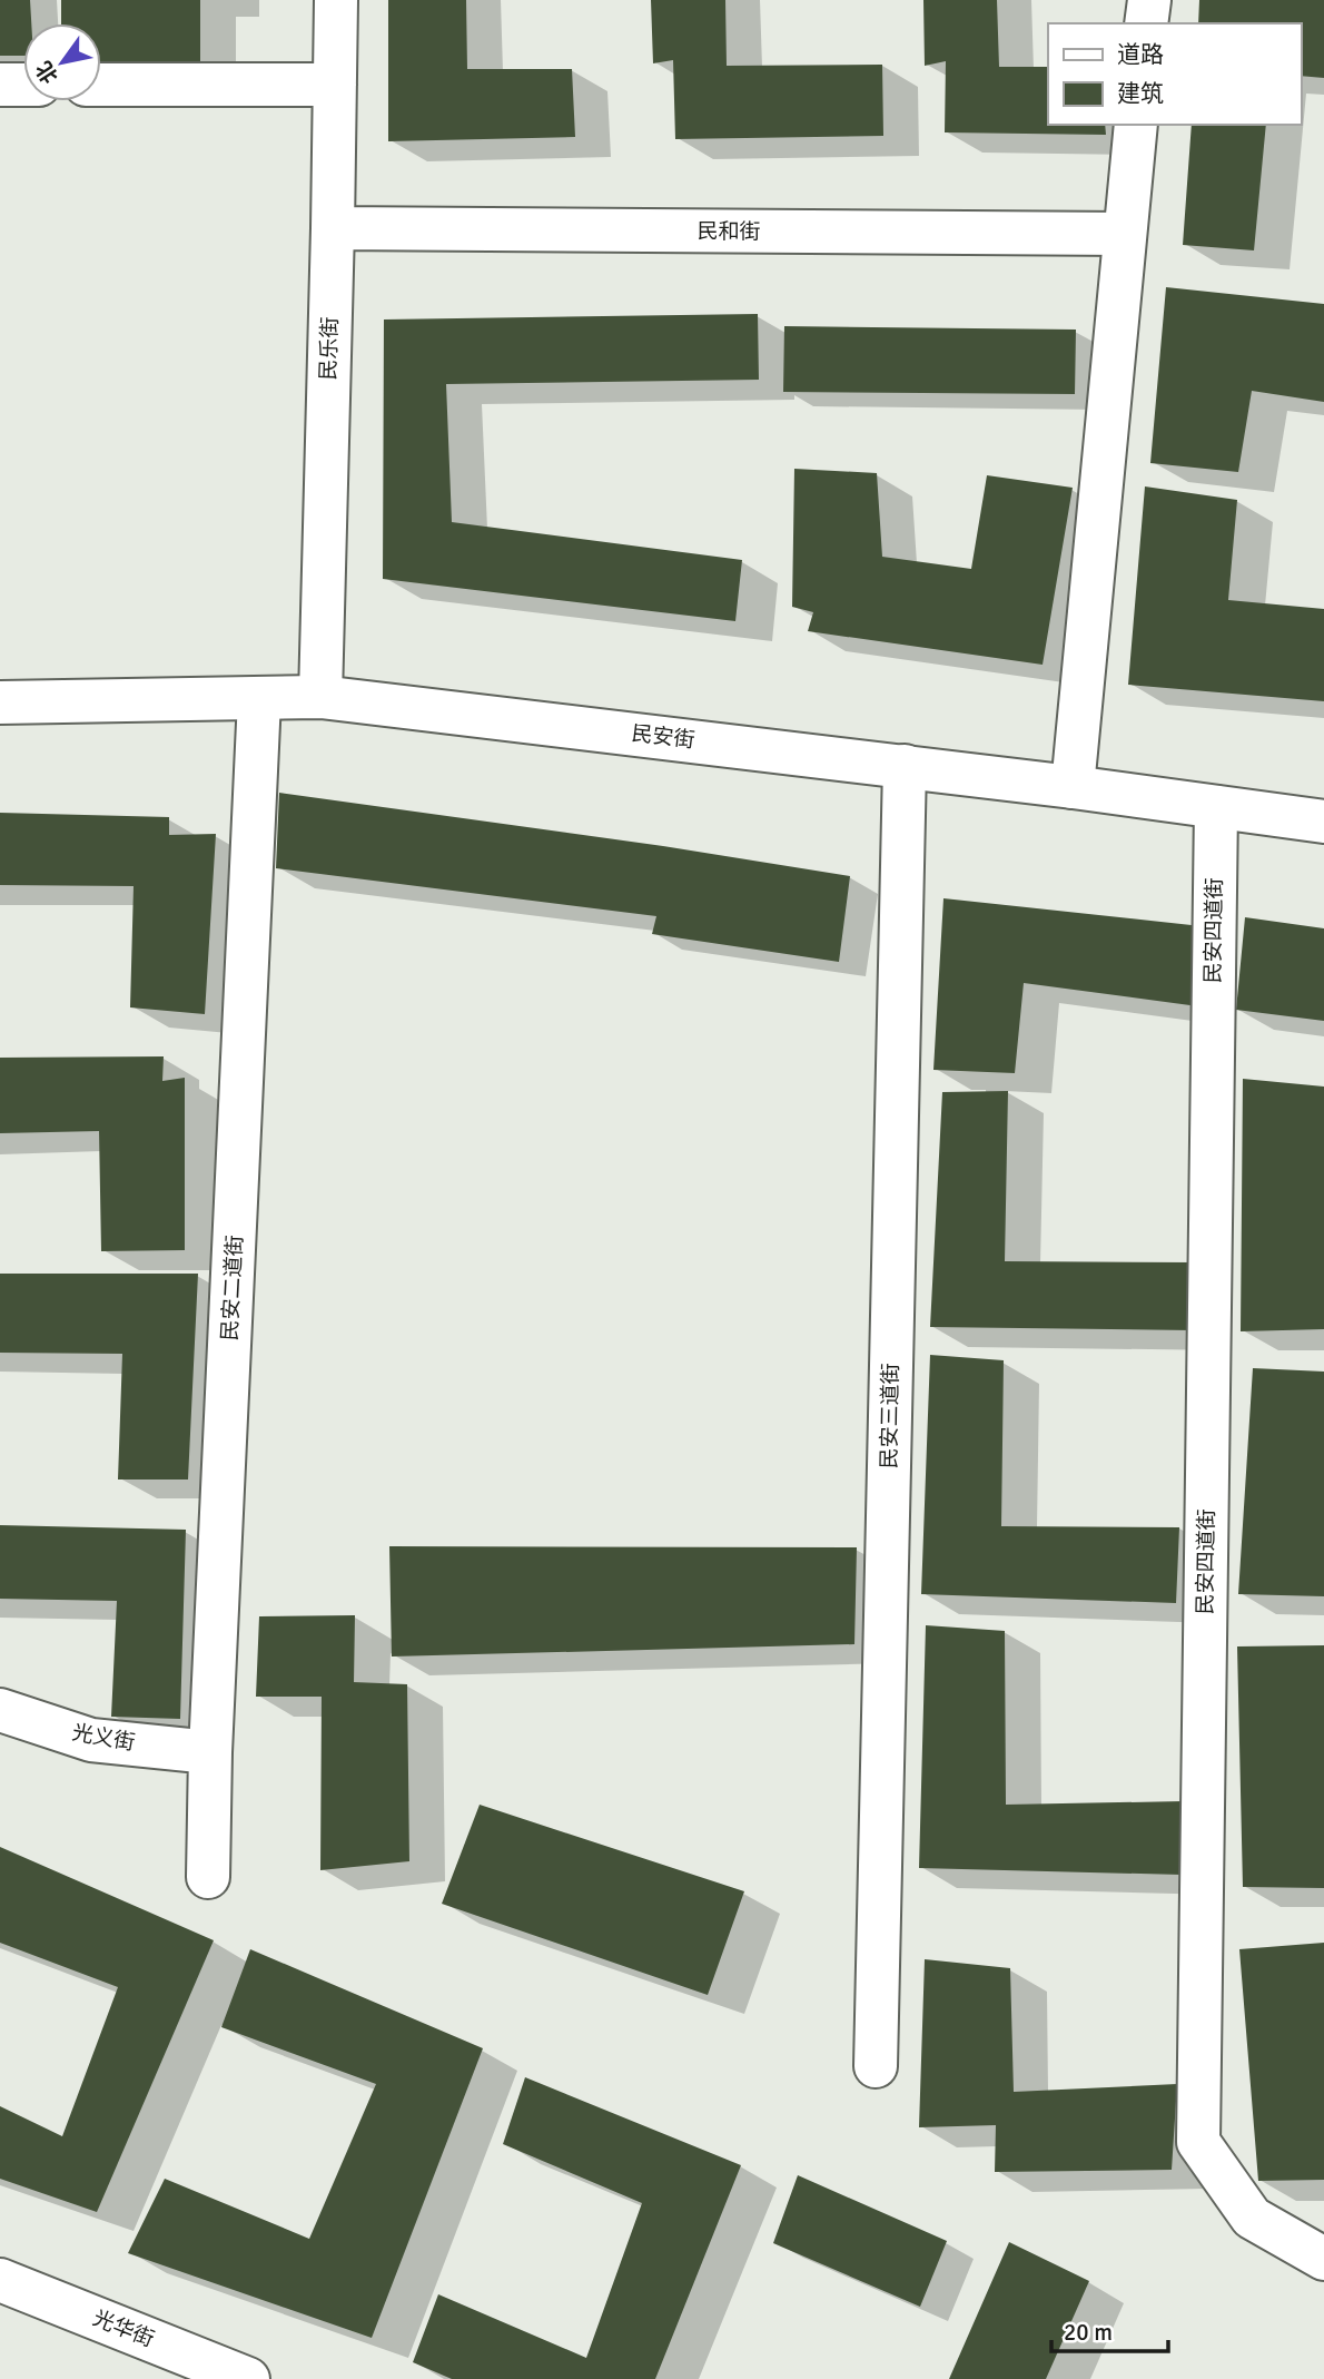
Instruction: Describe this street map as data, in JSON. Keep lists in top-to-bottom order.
{
  "streets": {
    "street": [
      "民和街",
      "民乐街",
      "民安街",
      "民安四道街",
      "民安二道街",
      "民安三道街",
      "光义街",
      "光华街"
    ]
  },
  "crossings": [
    ["民和街", "民乐街"],
    ["民乐街", "民安街"],
    ["民安街", "民安四道街"],
    ["民安街", "民安二道街"],
    ["民安街", "民安三道街"],
    ["民安二道街", "光义街"]
  ],
  "legend": ["道路", "建筑"],
  "scale_bar": "20 m",
  "north": "bottom left"
}
